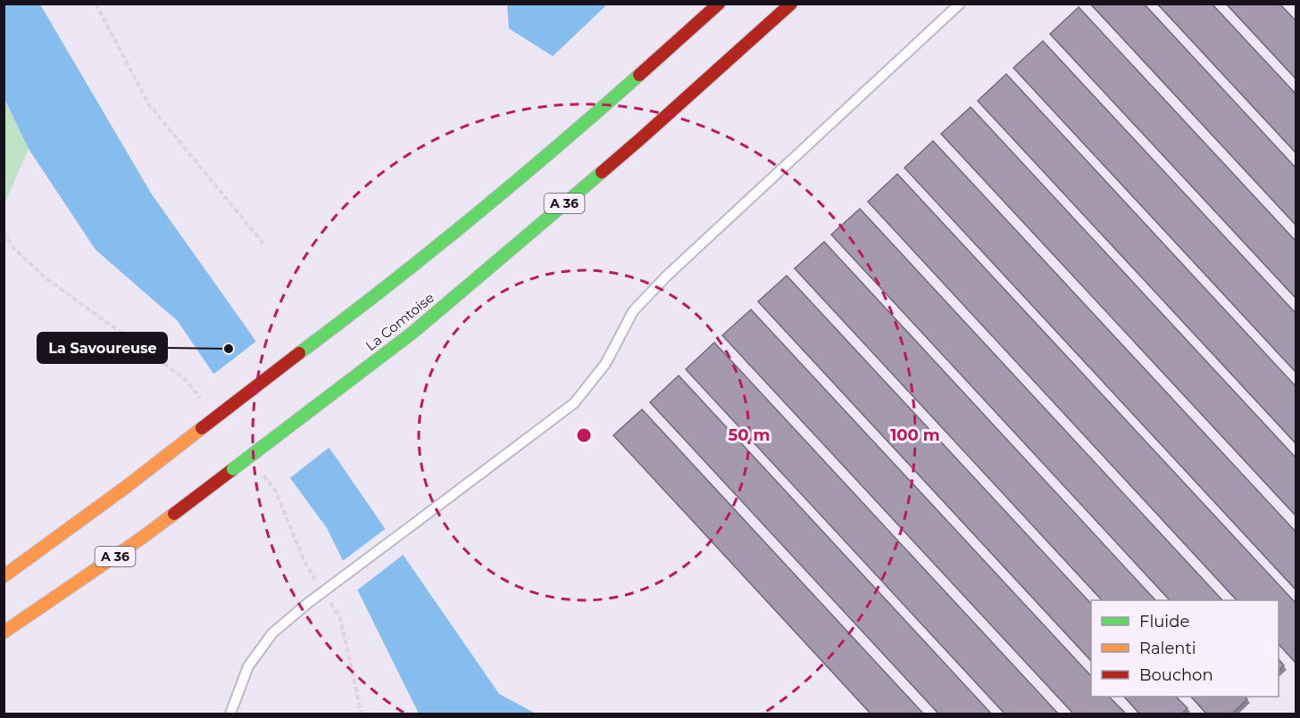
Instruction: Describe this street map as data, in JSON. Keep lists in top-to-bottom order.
{
  "streets": {
    "highway": ["A 36", "La Comtoise"]
  },
  "places": ["La Savoureuse"],
  "legend": ["Fluide", "Ralenti", "Bouchon"],
  "rings": ["50 m", "100 m"]
}
